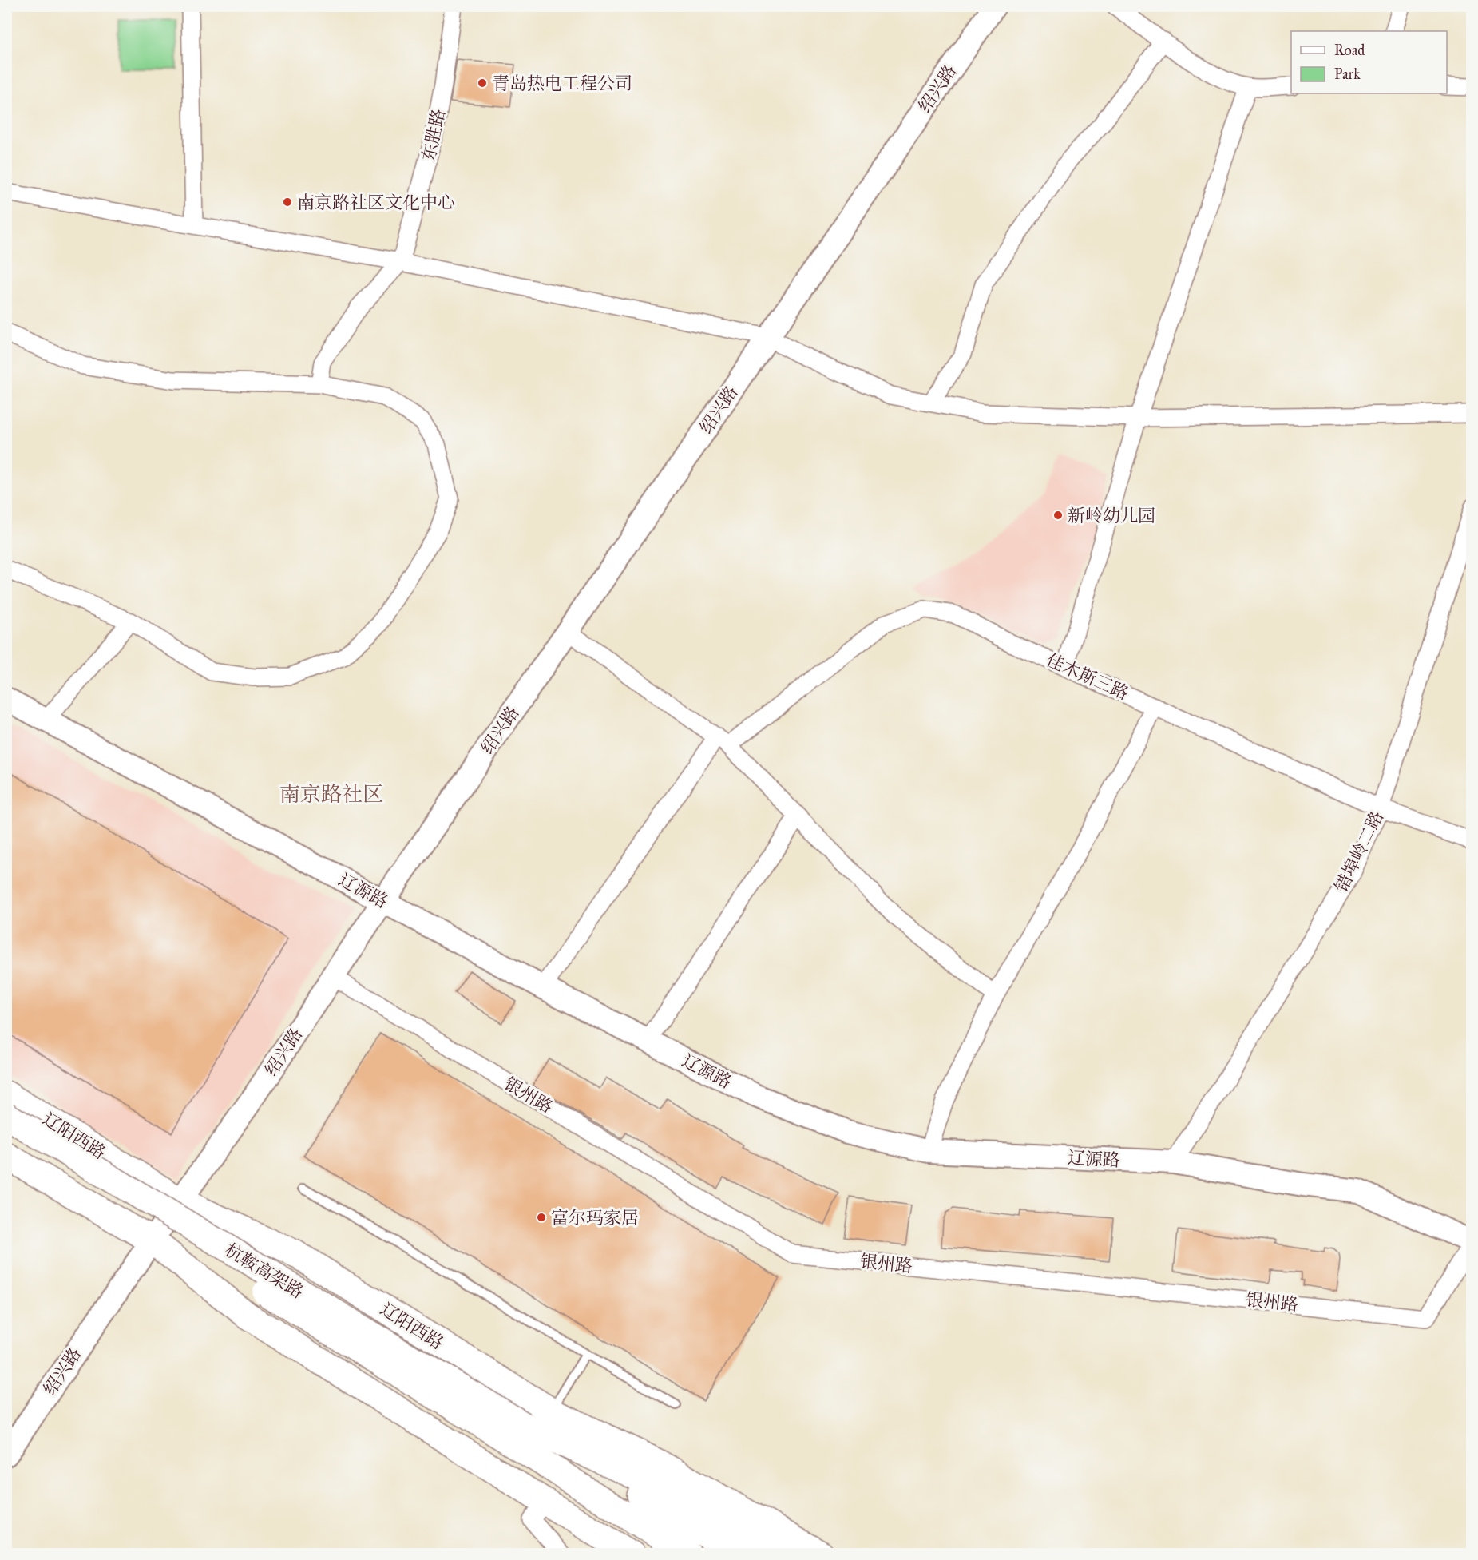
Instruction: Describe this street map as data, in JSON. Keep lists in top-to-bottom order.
{
  "streets": {
    "main road": ["辽阳西路", "杭鞍高架路"],
    "street": [
      "绍兴路",
      "东胜路",
      "佳木斯三路",
      "错埠岭二路",
      "辽源路",
      "银州路"
    ]
  },
  "crossings": [
    ["绍兴路", "辽源路"],
    ["绍兴路", "银州路"],
    ["绍兴路", "辽阳西路"],
    ["佳木斯三路", "错埠岭二路"],
    ["佳木斯三路", "辽源路"],
    ["错埠岭二路", "辽源路"],
    ["辽源路", "银州路"]
  ],
  "districts": ["南京路社区"],
  "places": [
    "青岛热电工程公司",
    "南京路社区文化中心",
    "新岭幼儿园",
    "富尔玛家居"
  ],
  "legend": ["Road", "Park"]
}
